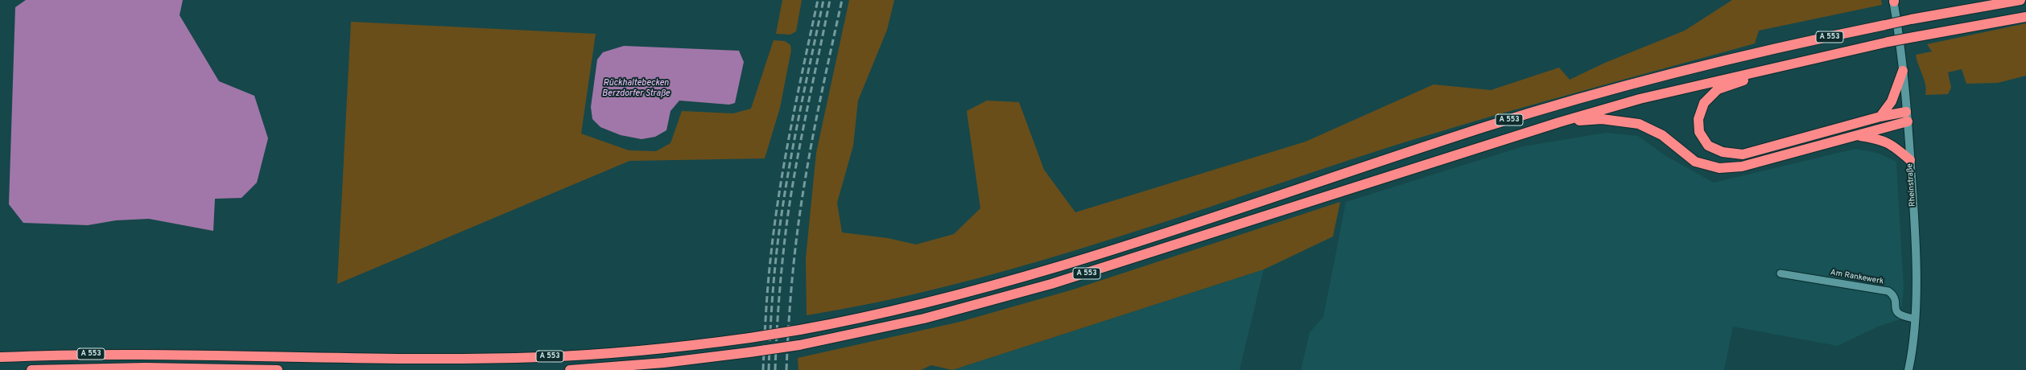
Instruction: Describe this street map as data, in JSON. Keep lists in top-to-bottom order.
{
  "streets": {
    "highway": ["A 553"],
    "main road": ["Rheinstraße"],
    "street": ["Am Rankewerk"]
  },
  "crossings": [
    ["Rheinstraße", "Am Rankewerk"]
  ],
  "water": ["Rückhaltebecken Berzdorfer Straße"]
}
